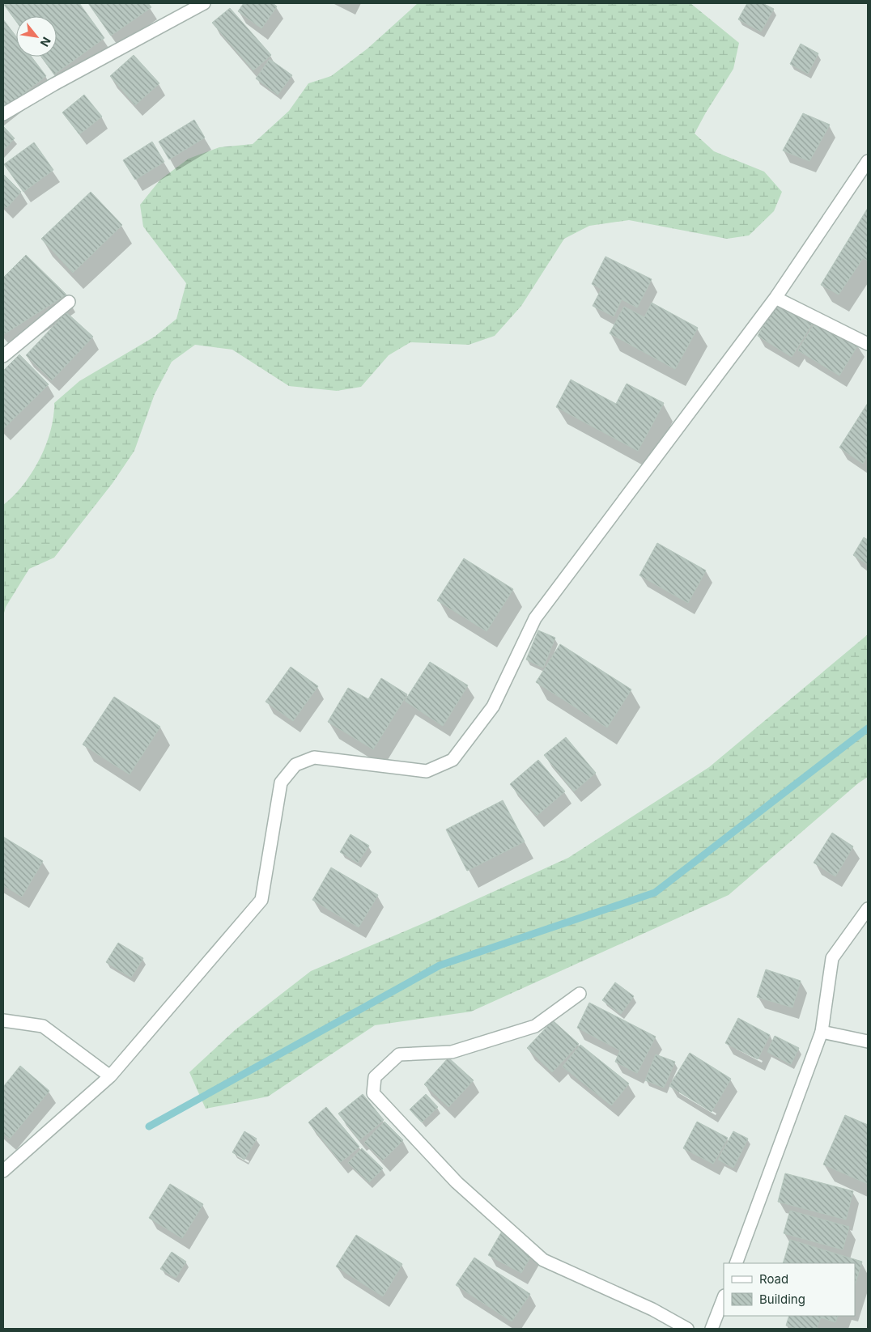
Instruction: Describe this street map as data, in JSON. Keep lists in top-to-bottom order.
{
  "legend": ["Road", "Building"],
  "north": "bottom right"
}
